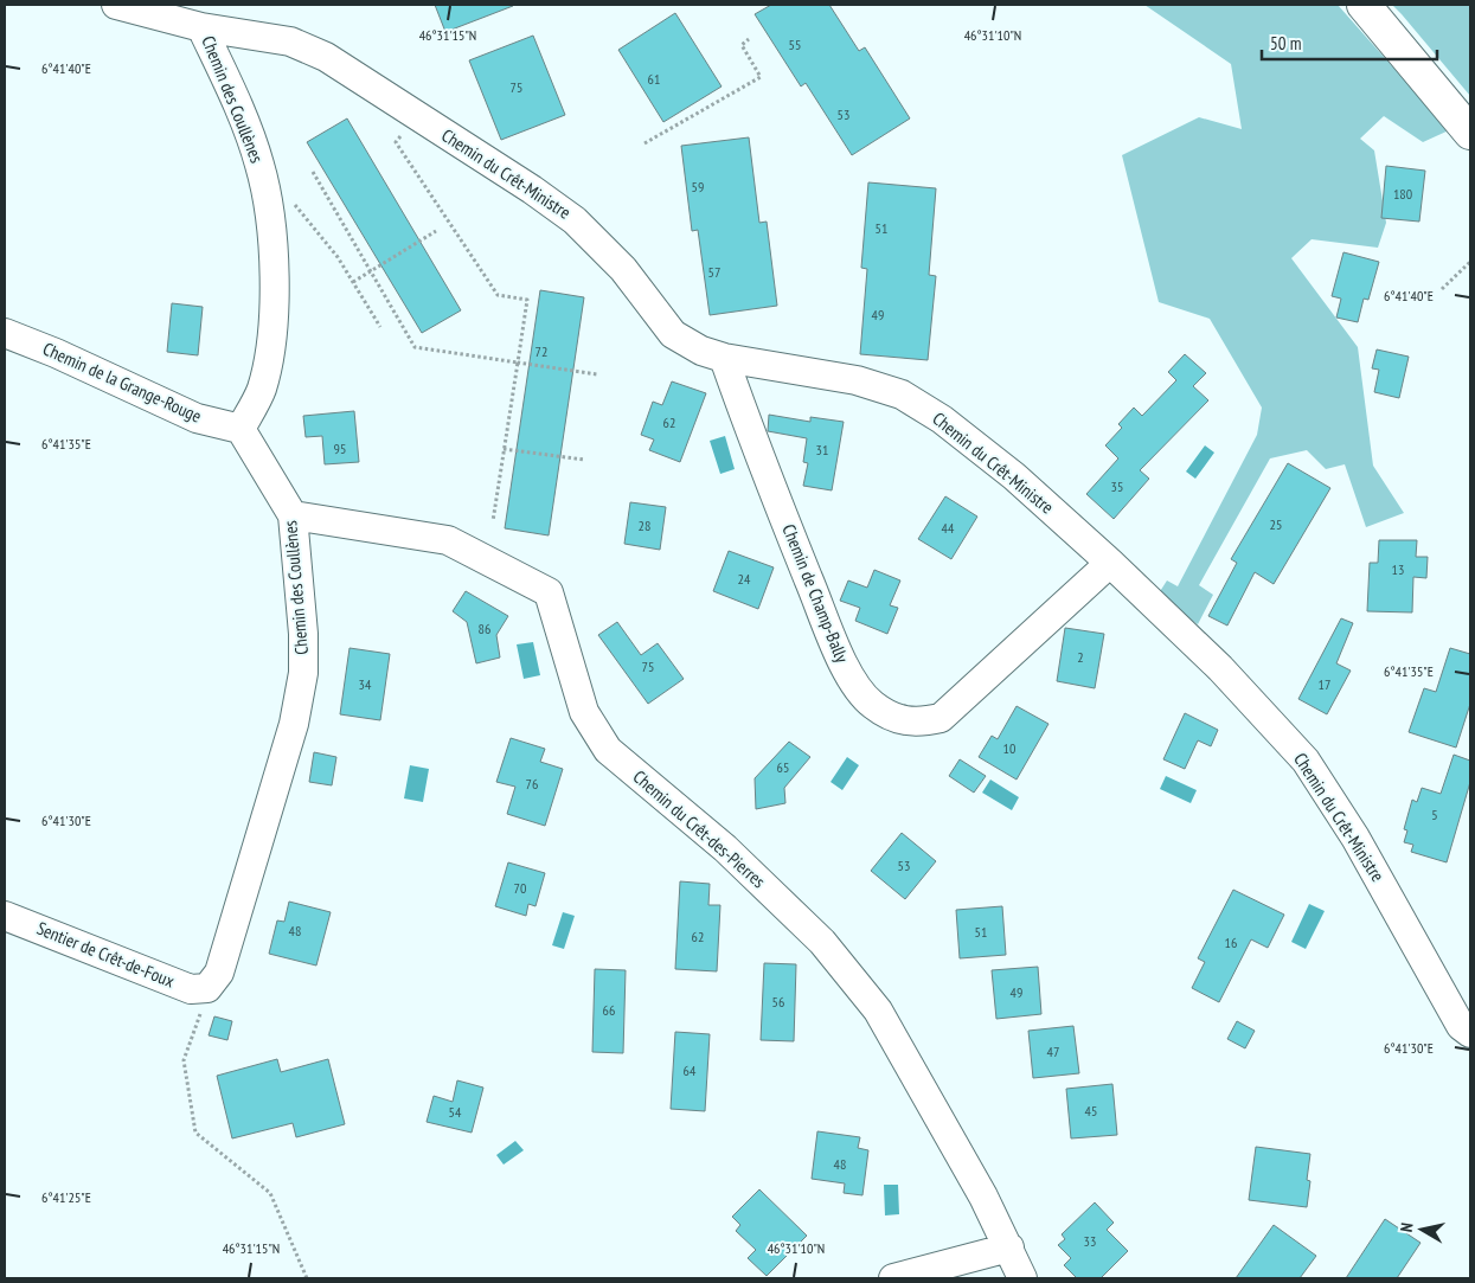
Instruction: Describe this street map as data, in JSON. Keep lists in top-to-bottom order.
{
  "streets": {
    "street": [
      "Chemin des Coullènes",
      "Chemin du Crêt-Ministre",
      "Chemin de la Grange-Rouge",
      "Chemin de Champ-Bally",
      "Chemin du Crêt-des-Pierres",
      "Sentier de Crêt-de-Foux"
    ]
  },
  "crossings": [
    ["Chemin des Coullènes", "Chemin du Crêt-Ministre"],
    ["Chemin des Coullènes", "Chemin de la Grange-Rouge"],
    ["Chemin des Coullènes", "Chemin du Crêt-des-Pierres"],
    ["Chemin des Coullènes", "Sentier de Crêt-de-Foux"],
    ["Chemin du Crêt-Ministre", "Chemin de Champ-Bally"]
  ],
  "house_numbers": [
    "55",
    "61",
    "75",
    "53",
    "59",
    "180",
    "51",
    "57",
    "49",
    "72",
    "62",
    "95",
    "31",
    "35",
    "25",
    "28",
    "44",
    "13",
    "24",
    "86",
    "2",
    "75",
    "34",
    "17",
    "10",
    "65",
    "76",
    "5",
    "53",
    "70",
    "48",
    "51",
    "62",
    "16",
    "49",
    "56",
    "66",
    "47",
    "64",
    "45",
    "54",
    "48",
    "33"
  ],
  "scale_bar": "50 m",
  "north": "left",
  "coordinates": [
    "46°31'15\"N",
    "46°31'10\"N",
    "6°41'40\"E",
    "6°41'35\"E",
    "6°41'30\"E",
    "6°41'25\"E"
  ]
}
